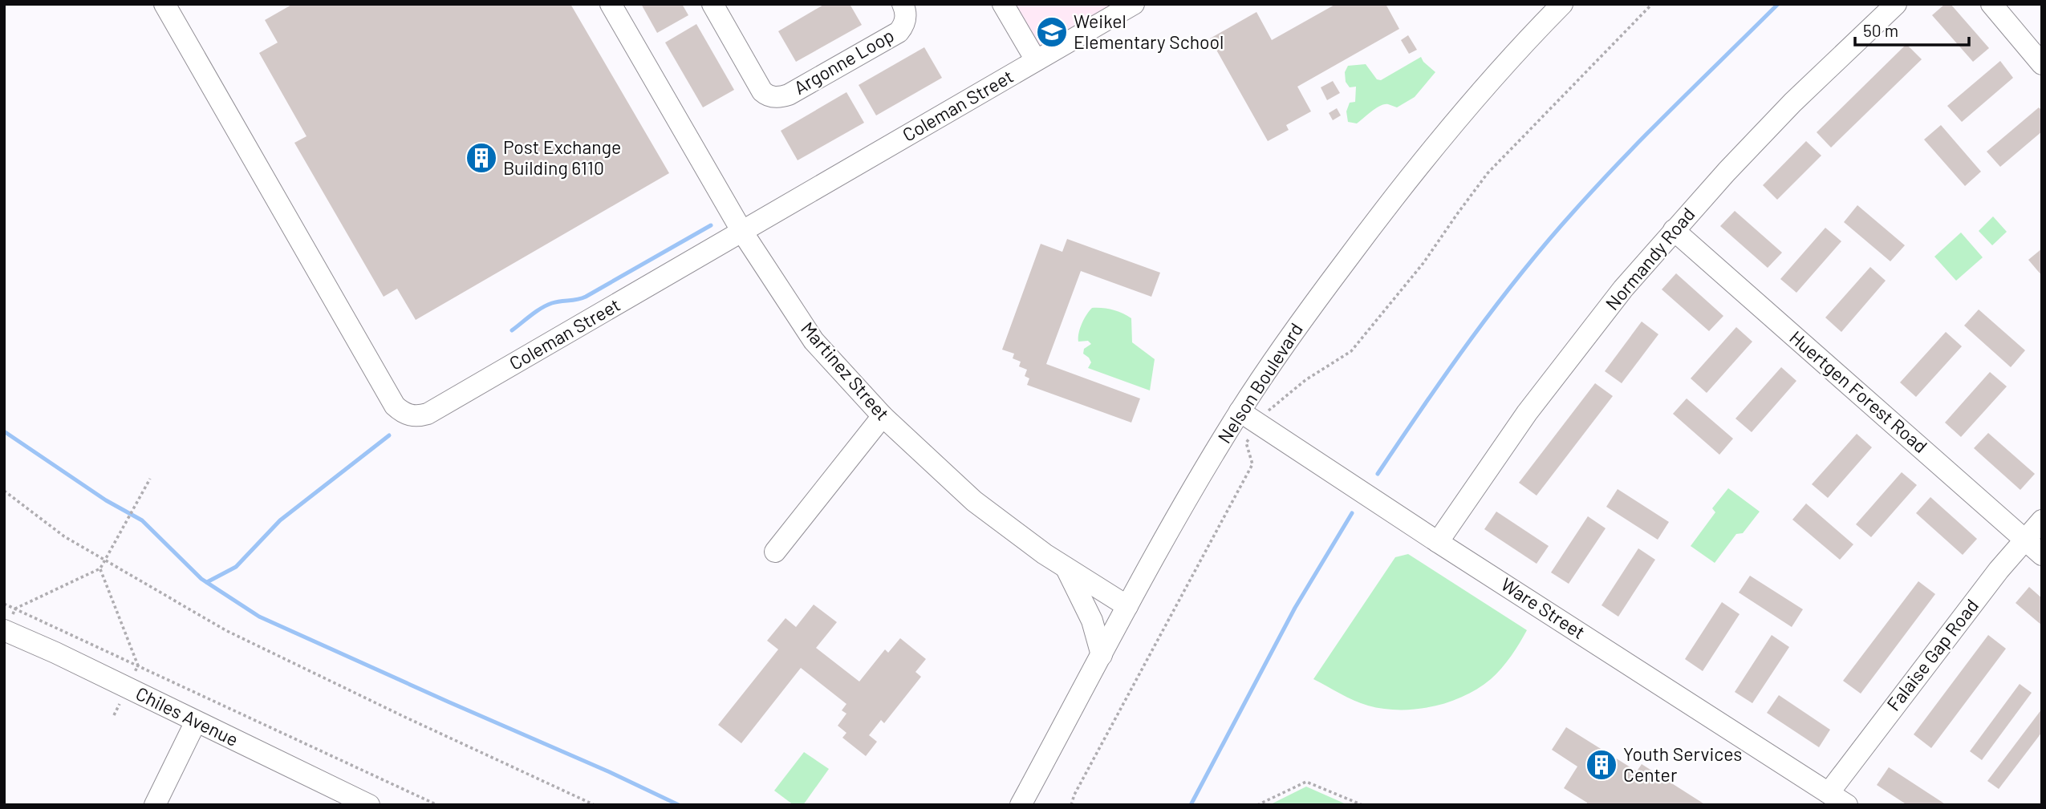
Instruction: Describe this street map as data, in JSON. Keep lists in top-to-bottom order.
{
  "streets": {
    "street": [
      "Argonne Loop",
      "Coleman Street",
      "Normandy Road",
      "Martinez Street",
      "Nelson Boulevard",
      "Huertgen Forest Road",
      "Ware Street",
      "Falaise Gap Road",
      "Chiles Avenue"
    ]
  },
  "crossings": [
    ["Coleman Street", "Martinez Street"],
    ["Normandy Road", "Huertgen Forest Road"],
    ["Normandy Road", "Ware Street"],
    ["Martinez Street", "Nelson Boulevard"],
    ["Nelson Boulevard", "Ware Street"],
    ["Huertgen Forest Road", "Falaise Gap Road"],
    ["Ware Street", "Falaise Gap Road"]
  ],
  "places": {
    "school or university": ["Weikel Elementary School"],
    "building": ["Post Exchange Building 6110", "Youth Services Center"]
  },
  "scale_bar": "50 m"
}
